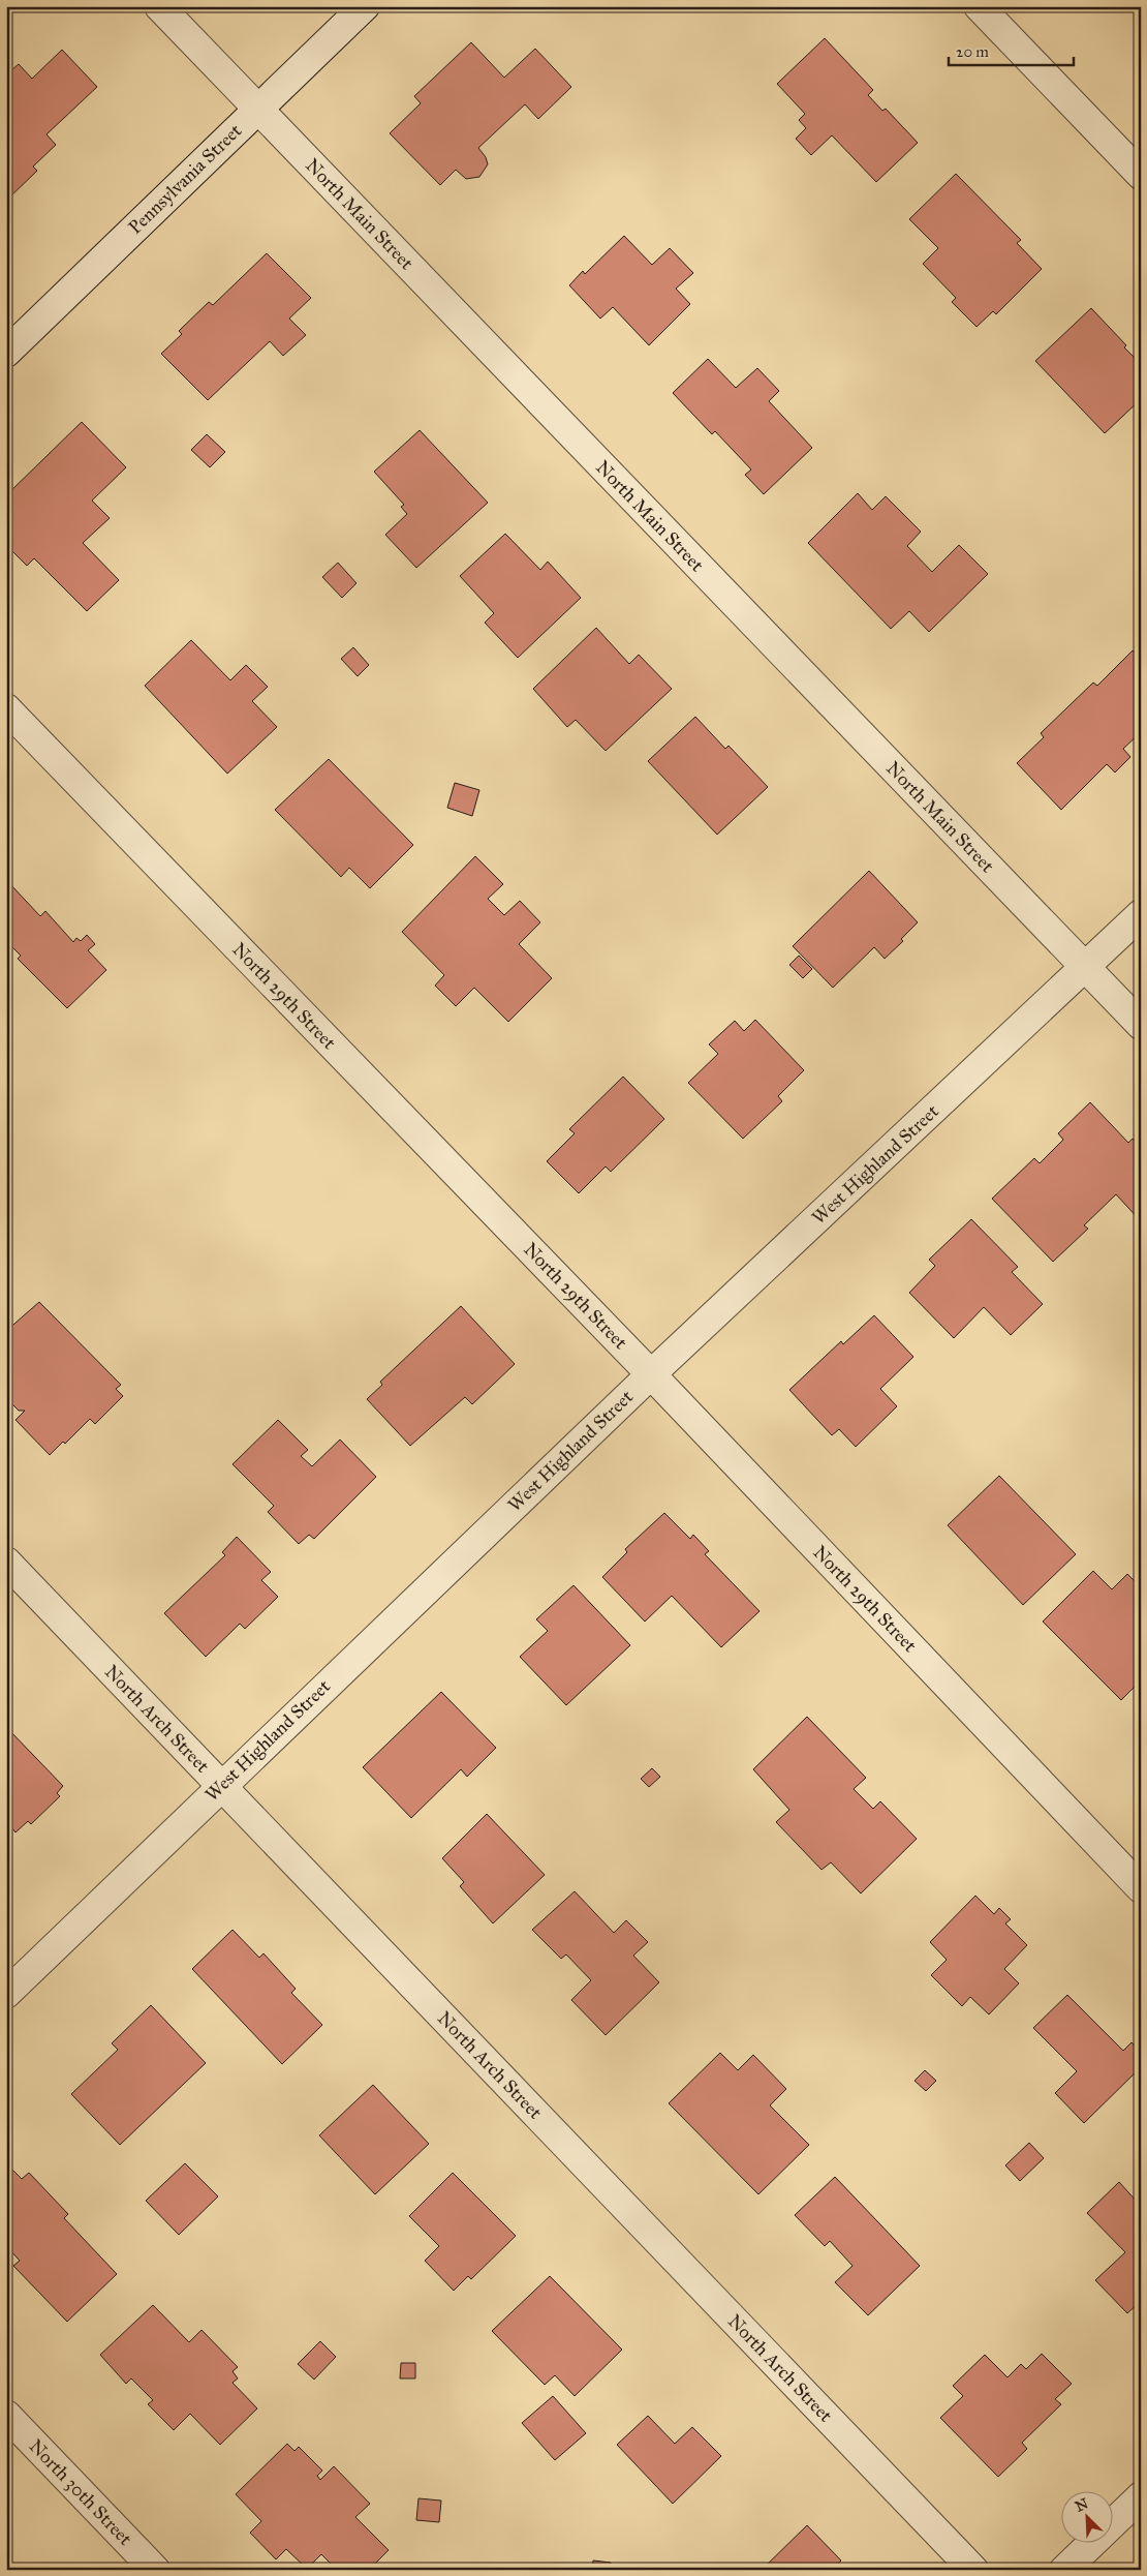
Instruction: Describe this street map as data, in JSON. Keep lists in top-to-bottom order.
{
  "streets": {
    "street": [
      "Pennsylvania Street",
      "North Main Street",
      "North 29th Street",
      "West Highland Street",
      "North Arch Street",
      "North 30th Street"
    ]
  },
  "crossings": [
    ["Pennsylvania Street", "North Main Street"],
    ["North Main Street", "West Highland Street"],
    ["North 29th Street", "West Highland Street"],
    ["West Highland Street", "North Arch Street"]
  ],
  "scale_bar": "20 m",
  "north": "top left"
}
